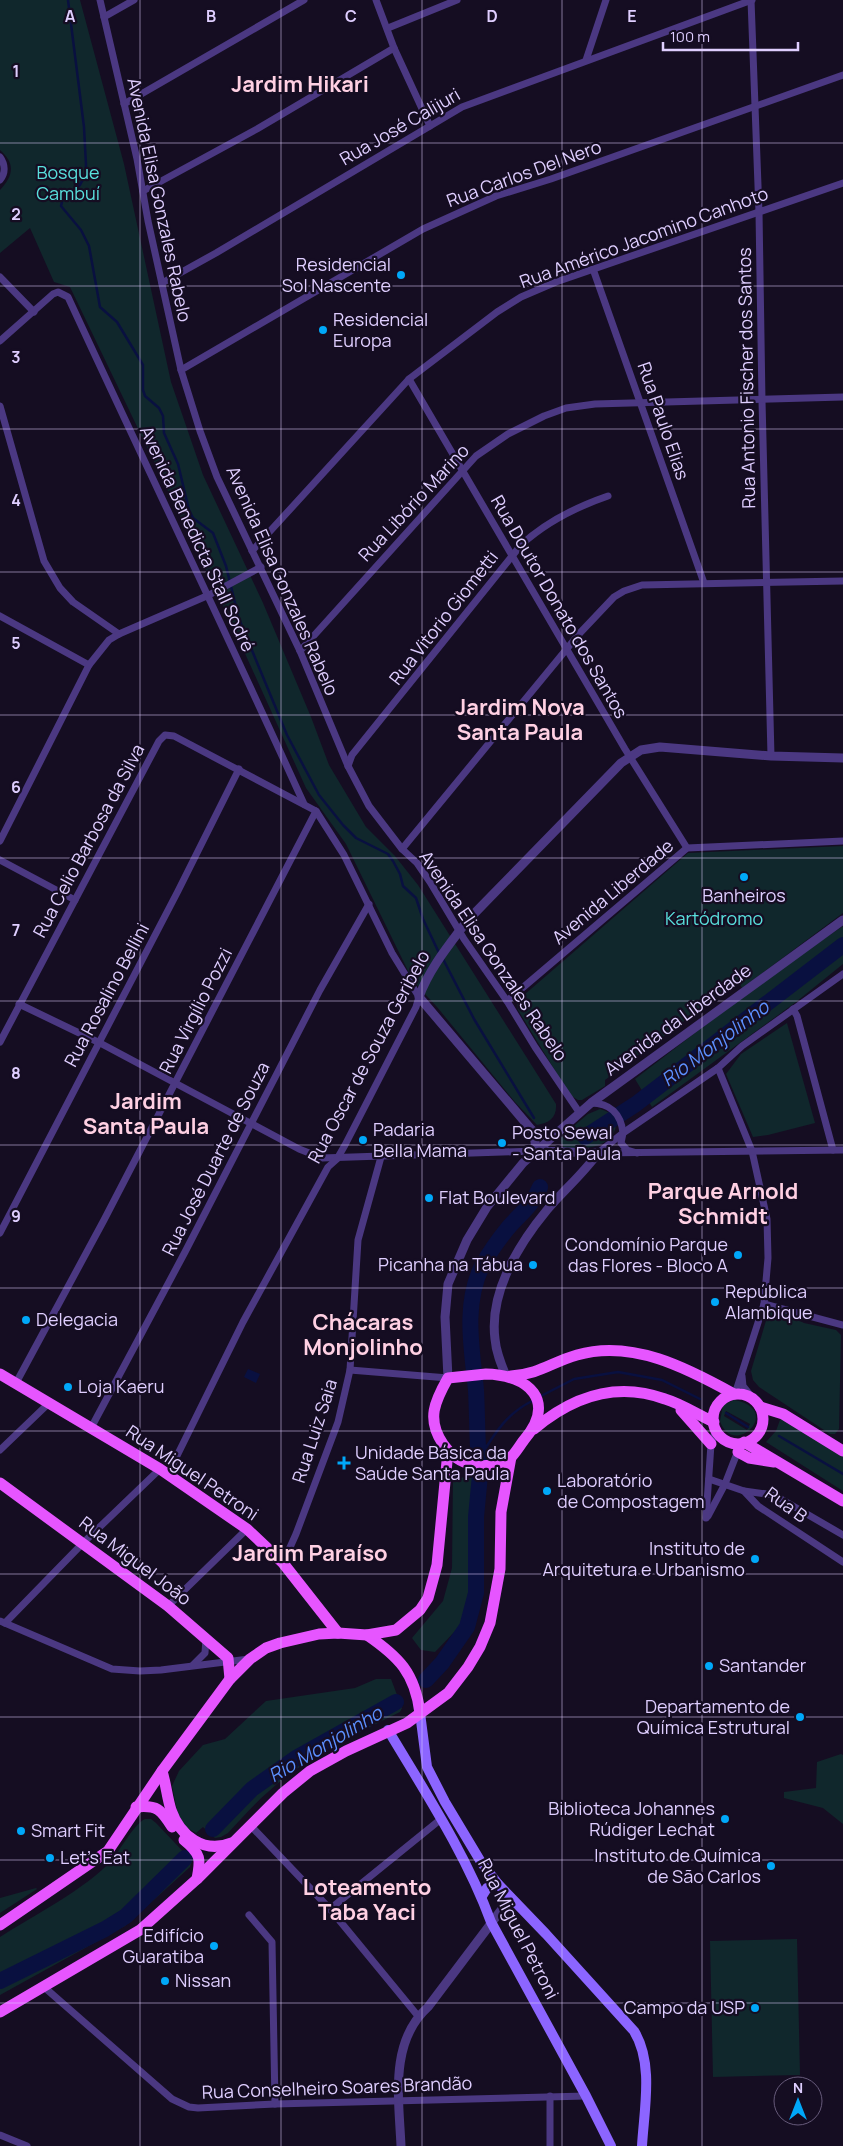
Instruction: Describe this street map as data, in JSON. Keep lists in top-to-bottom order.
{
  "streets": {
    "main road": ["Rua Miguel Petroni", "Rua Miguel João"],
    "street": [
      "Rua José Calijuri",
      "Rua Carlos Del Nero",
      "Avenida Elisa Gonzales Rabelo",
      "Rua Américo Jacomino Canhoto",
      "Rua Antonio Fischer dos Santos",
      "Rua Paulo Elias",
      "Rua Libório Marino",
      "Avenida Benedicta Stall Sodré",
      "Rua Doutor Donato dos Santos",
      "Rua Vitorio Giometti",
      "Rua Celio Barbosa da Silva",
      "Avenida Liberdade",
      "Rua Rosalino Bellini",
      "Rua Virgílio Pozzi",
      "Avenida da Liberdade",
      "Rua Oscar de Souza Geribelo",
      "Rua José Duarte de Souza",
      "Rua Luiz Saia",
      "Rua B",
      "Rua Conselheiro Soares Brandão"
    ]
  },
  "crossings": [
    ["Rua José Calijuri", "Avenida Elisa Gonzales Rabelo"],
    ["Rua José Calijuri", "Rua Antonio Fischer dos Santos"],
    ["Rua Carlos Del Nero", "Avenida Elisa Gonzales Rabelo"],
    ["Rua Carlos Del Nero", "Rua Antonio Fischer dos Santos"],
    ["Avenida Elisa Gonzales Rabelo", "Rua Américo Jacomino Canhoto"],
    ["Avenida Elisa Gonzales Rabelo", "Rua Libório Marino"],
    ["Avenida Elisa Gonzales Rabelo", "Rua Vitorio Giometti"],
    ["Avenida Elisa Gonzales Rabelo", "Avenida Liberdade"],
    ["Avenida Elisa Gonzales Rabelo", "Avenida da Liberdade"],
    ["Avenida Elisa Gonzales Rabelo", "Rua Oscar de Souza Geribelo"],
    ["Rua Américo Jacomino Canhoto", "Rua Antonio Fischer dos Santos"],
    ["Rua Américo Jacomino Canhoto", "Rua Paulo Elias"],
    ["Rua Américo Jacomino Canhoto", "Rua Doutor Donato dos Santos"],
    ["Rua Antonio Fischer dos Santos", "Rua Libório Marino"],
    ["Rua Antonio Fischer dos Santos", "Rua Oscar de Souza Geribelo"],
    ["Rua Paulo Elias", "Rua Libório Marino"],
    ["Rua Libório Marino", "Rua Doutor Donato dos Santos"],
    ["Rua Doutor Donato dos Santos", "Rua Vitorio Giometti"],
    ["Rua Doutor Donato dos Santos", "Avenida Liberdade"],
    ["Rua Doutor Donato dos Santos", "Rua Oscar de Souza Geribelo"],
    ["Rua Celio Barbosa da Silva", "Rua Rosalino Bellini"],
    ["Rua Virgílio Pozzi", "Rua Miguel Petroni"],
    ["Rua Oscar de Souza Geribelo", "Rua Miguel Petroni"],
    ["Rua Oscar de Souza Geribelo", "Rua Miguel João"],
    ["Rua José Duarte de Souza", "Rua Miguel Petroni"],
    ["Rua Luiz Saia", "Rua Miguel Petroni"],
    ["Rua Miguel Petroni", "Rua Conselheiro Soares Brandão"]
  ],
  "districts": [
    "Jardim Hikari",
    "Jardim Nova Santa Paula",
    "Jardim Santa Paula",
    "Parque Arnold Schmidt",
    "Chácaras Monjolinho",
    "Jardim Paraíso",
    "Loteamento Taba Yaci"
  ],
  "water": ["Rio Monjolinho"],
  "parks": ["Bosque Cambuí", "Kartódromo"],
  "places": {
    "other": [
      "Residencial Sol Nascente",
      "Residencial Europa",
      "Banheiros",
      "Padaria Bella Mama",
      "Posto Sewal - Santa Paula",
      "Flat Boulevard",
      "Condomínio Parque das Flores - Bloco A",
      "Picanha na Tábua",
      "República Alambique",
      "Delegacia",
      "Loja Kaeru",
      "Laboratório de Compostagem",
      "Instituto de Arquitetura e Urbanismo",
      "Santander",
      "Departamento de Química Estrutural",
      "Biblioteca Johannes Rúdiger Lechat",
      "Smart Fit",
      "Let's Eat",
      "Instituto de Química de São Carlos",
      "Edifício Guaratiba",
      "Nissan",
      "Campo da USP"
    ],
    "health": ["Unidade Básica da Saúde Santa Paula"]
  },
  "scale_bar": "100 m",
  "north": "top",
  "grid": {
    "columns": [
      "A",
      "B",
      "C",
      "D",
      "E"
    ],
    "rows": [
      "1",
      "2",
      "3",
      "4",
      "5",
      "6",
      "7",
      "8",
      "9"
    ]
  }
}
